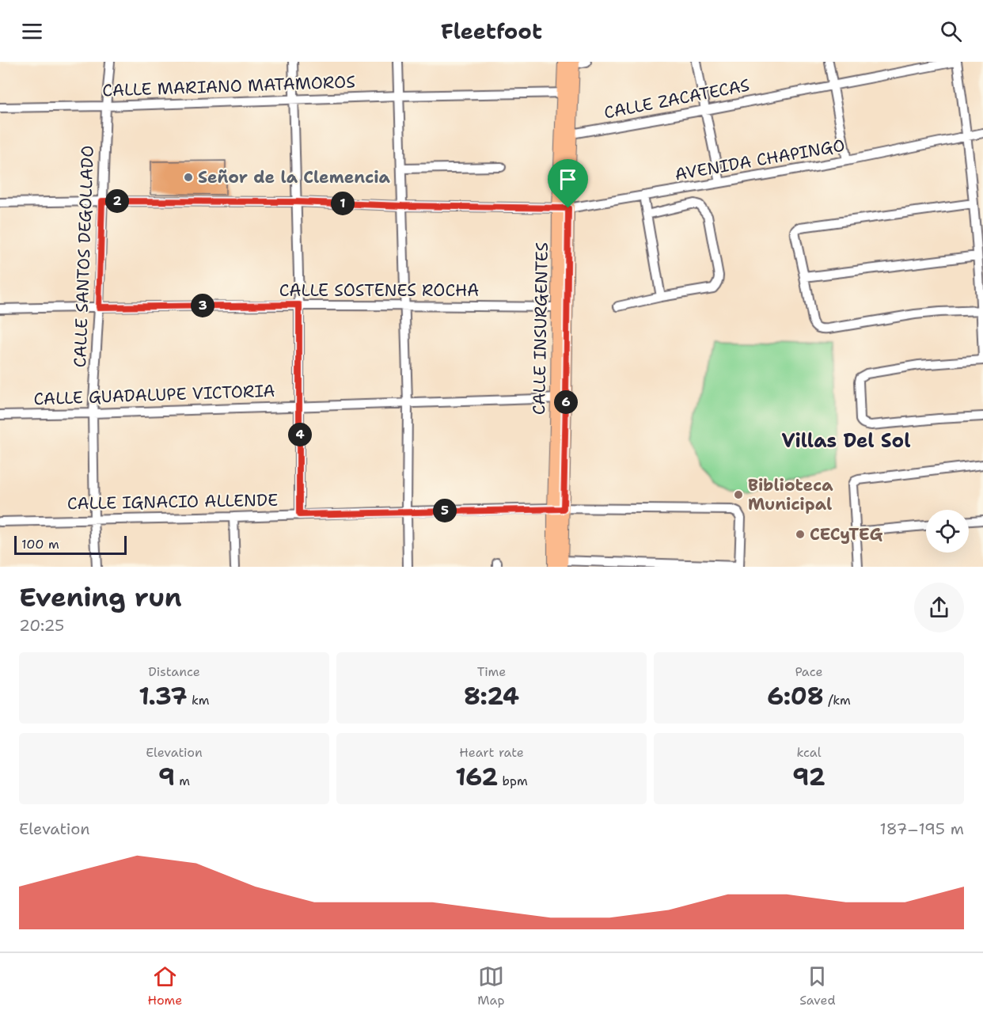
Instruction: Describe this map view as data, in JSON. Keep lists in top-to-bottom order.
{
  "streets": {
    "main road": ["CALLE INSURGENTES"],
    "street": [
      "CALLE MARIANO MATAMOROS",
      "CALLE ZACATECAS",
      "AVENIDA CHAPINGO",
      "CALLE SANTOS DEGOLLADO",
      "CALLE SOSTENES ROCHA",
      "CALLE GUADALUPE VICTORIA",
      "CALLE IGNACIO ALLENDE"
    ]
  },
  "crossings": [
    ["CALLE MARIANO MATAMOROS", "CALLE SANTOS DEGOLLADO"],
    ["CALLE MARIANO MATAMOROS", "CALLE INSURGENTES"],
    ["CALLE ZACATECAS", "CALLE INSURGENTES"],
    ["AVENIDA CHAPINGO", "CALLE SANTOS DEGOLLADO"],
    ["AVENIDA CHAPINGO", "CALLE INSURGENTES"],
    ["CALLE SANTOS DEGOLLADO", "CALLE SOSTENES ROCHA"],
    ["CALLE SANTOS DEGOLLADO", "CALLE GUADALUPE VICTORIA"],
    ["CALLE SANTOS DEGOLLADO", "CALLE IGNACIO ALLENDE"],
    ["CALLE SOSTENES ROCHA", "CALLE INSURGENTES"],
    ["CALLE INSURGENTES", "CALLE GUADALUPE VICTORIA"],
    ["CALLE INSURGENTES", "CALLE IGNACIO ALLENDE"]
  ],
  "districts": ["Villas Del Sol"],
  "places": ["Señor de la Clemencia", "Biblioteca Municipal", "CECyTEG"],
  "scale_bar": "100 m",
  "page": {
    "header": "Fleetfoot",
    "pins": [
      "2",
      "1",
      "3",
      "6",
      "4",
      "5"
    ],
    "scale": "100 m",
    "heading": ["Evening run", "20:25"],
    "stats": [
      ["Distance", "1.37 km"],
      ["Time", "8:24"],
      ["Pace", "6:08 /km"],
      ["Elevation", "9 m"],
      ["Heart rate", "162 bpm"],
      ["kcal", "92"]
    ],
    "chart": ["Elevation", "187–195 m"],
    "tabs": ["Home", "Map", "Saved"]
  }
}
